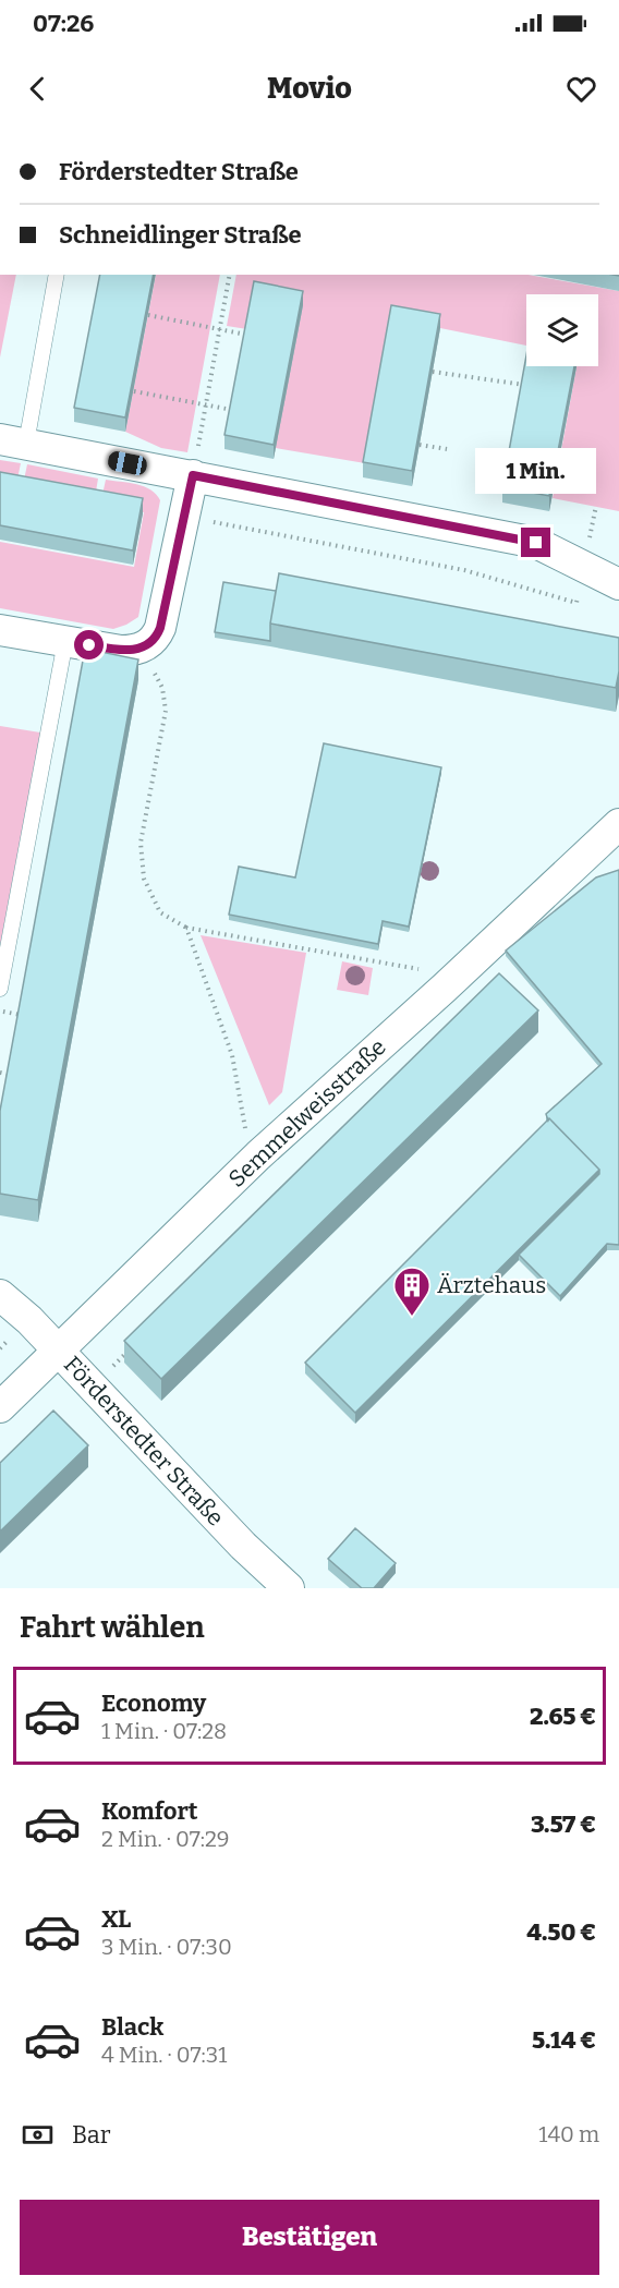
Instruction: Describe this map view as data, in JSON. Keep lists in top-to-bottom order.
{
  "streets": {
    "street": ["Semmelweisstraße", "Förderstedter Straße"]
  },
  "crossings": [
    ["Semmelweisstraße", "Förderstedter Straße"]
  ],
  "places": {
    "building": ["Ärztehaus"]
  },
  "page": {
    "status": "07:26",
    "header": "Movio",
    "banner": ["Förderstedter Straße", "Schneidlinger Straße"],
    "bubble": "1 Min.",
    "heading": "Fahrt wählen",
    "list": [
      {
        "name": "Economy",
        "note": "1 Min. · 07:28",
        "value": "2.65 €"
      },
      {
        "name": "Komfort",
        "note": "2 Min. · 07:29",
        "value": "3.57 €"
      },
      {
        "name": "XL",
        "note": "3 Min. · 07:30",
        "value": "4.50 €"
      },
      {
        "name": "Black",
        "note": "4 Min. · 07:31",
        "value": "5.14 €"
      }
    ],
    "pay": ["Bar", "140 m"],
    "buttons": "Bestätigen"
  }
}
